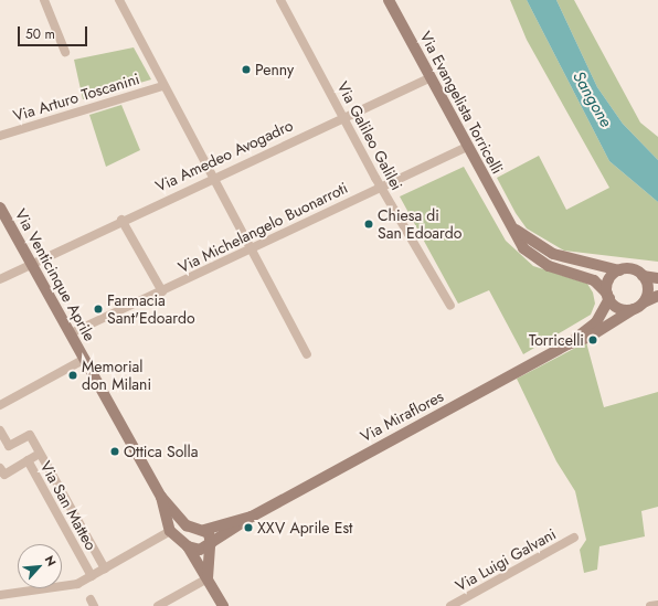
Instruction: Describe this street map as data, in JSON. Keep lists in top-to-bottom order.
{
  "streets": {
    "street": [
      "Via Arturo Toscanini",
      "Via Evangelista Torricelli",
      "Via Galileo Galilei",
      "Via Amedeo Avogadro",
      "Via Michelangelo Buonarroti",
      "Via Venticinque Aprile",
      "Via Miraflores",
      "Via San Matteo",
      "Via Luigi Galvani"
    ]
  },
  "crossings": [
    ["Via Evangelista Torricelli", "Via Amedeo Avogadro"],
    ["Via Evangelista Torricelli", "Via Michelangelo Buonarroti"],
    ["Via Evangelista Torricelli", "Via Miraflores"],
    ["Via Galileo Galilei", "Via Amedeo Avogadro"],
    ["Via Galileo Galilei", "Via Michelangelo Buonarroti"],
    ["Via Amedeo Avogadro", "Via Venticinque Aprile"],
    ["Via Michelangelo Buonarroti", "Via Venticinque Aprile"]
  ],
  "water": ["Sangone"],
  "places": [
    "Penny",
    "Chiesa di San Edoardo",
    "Farmacia Sant'Edoardo",
    "Torricelli",
    "Memorial don Milani",
    "Ottica Solla",
    "XXV Aprile Est"
  ],
  "scale_bar": "50 m",
  "north": "top right"
}
